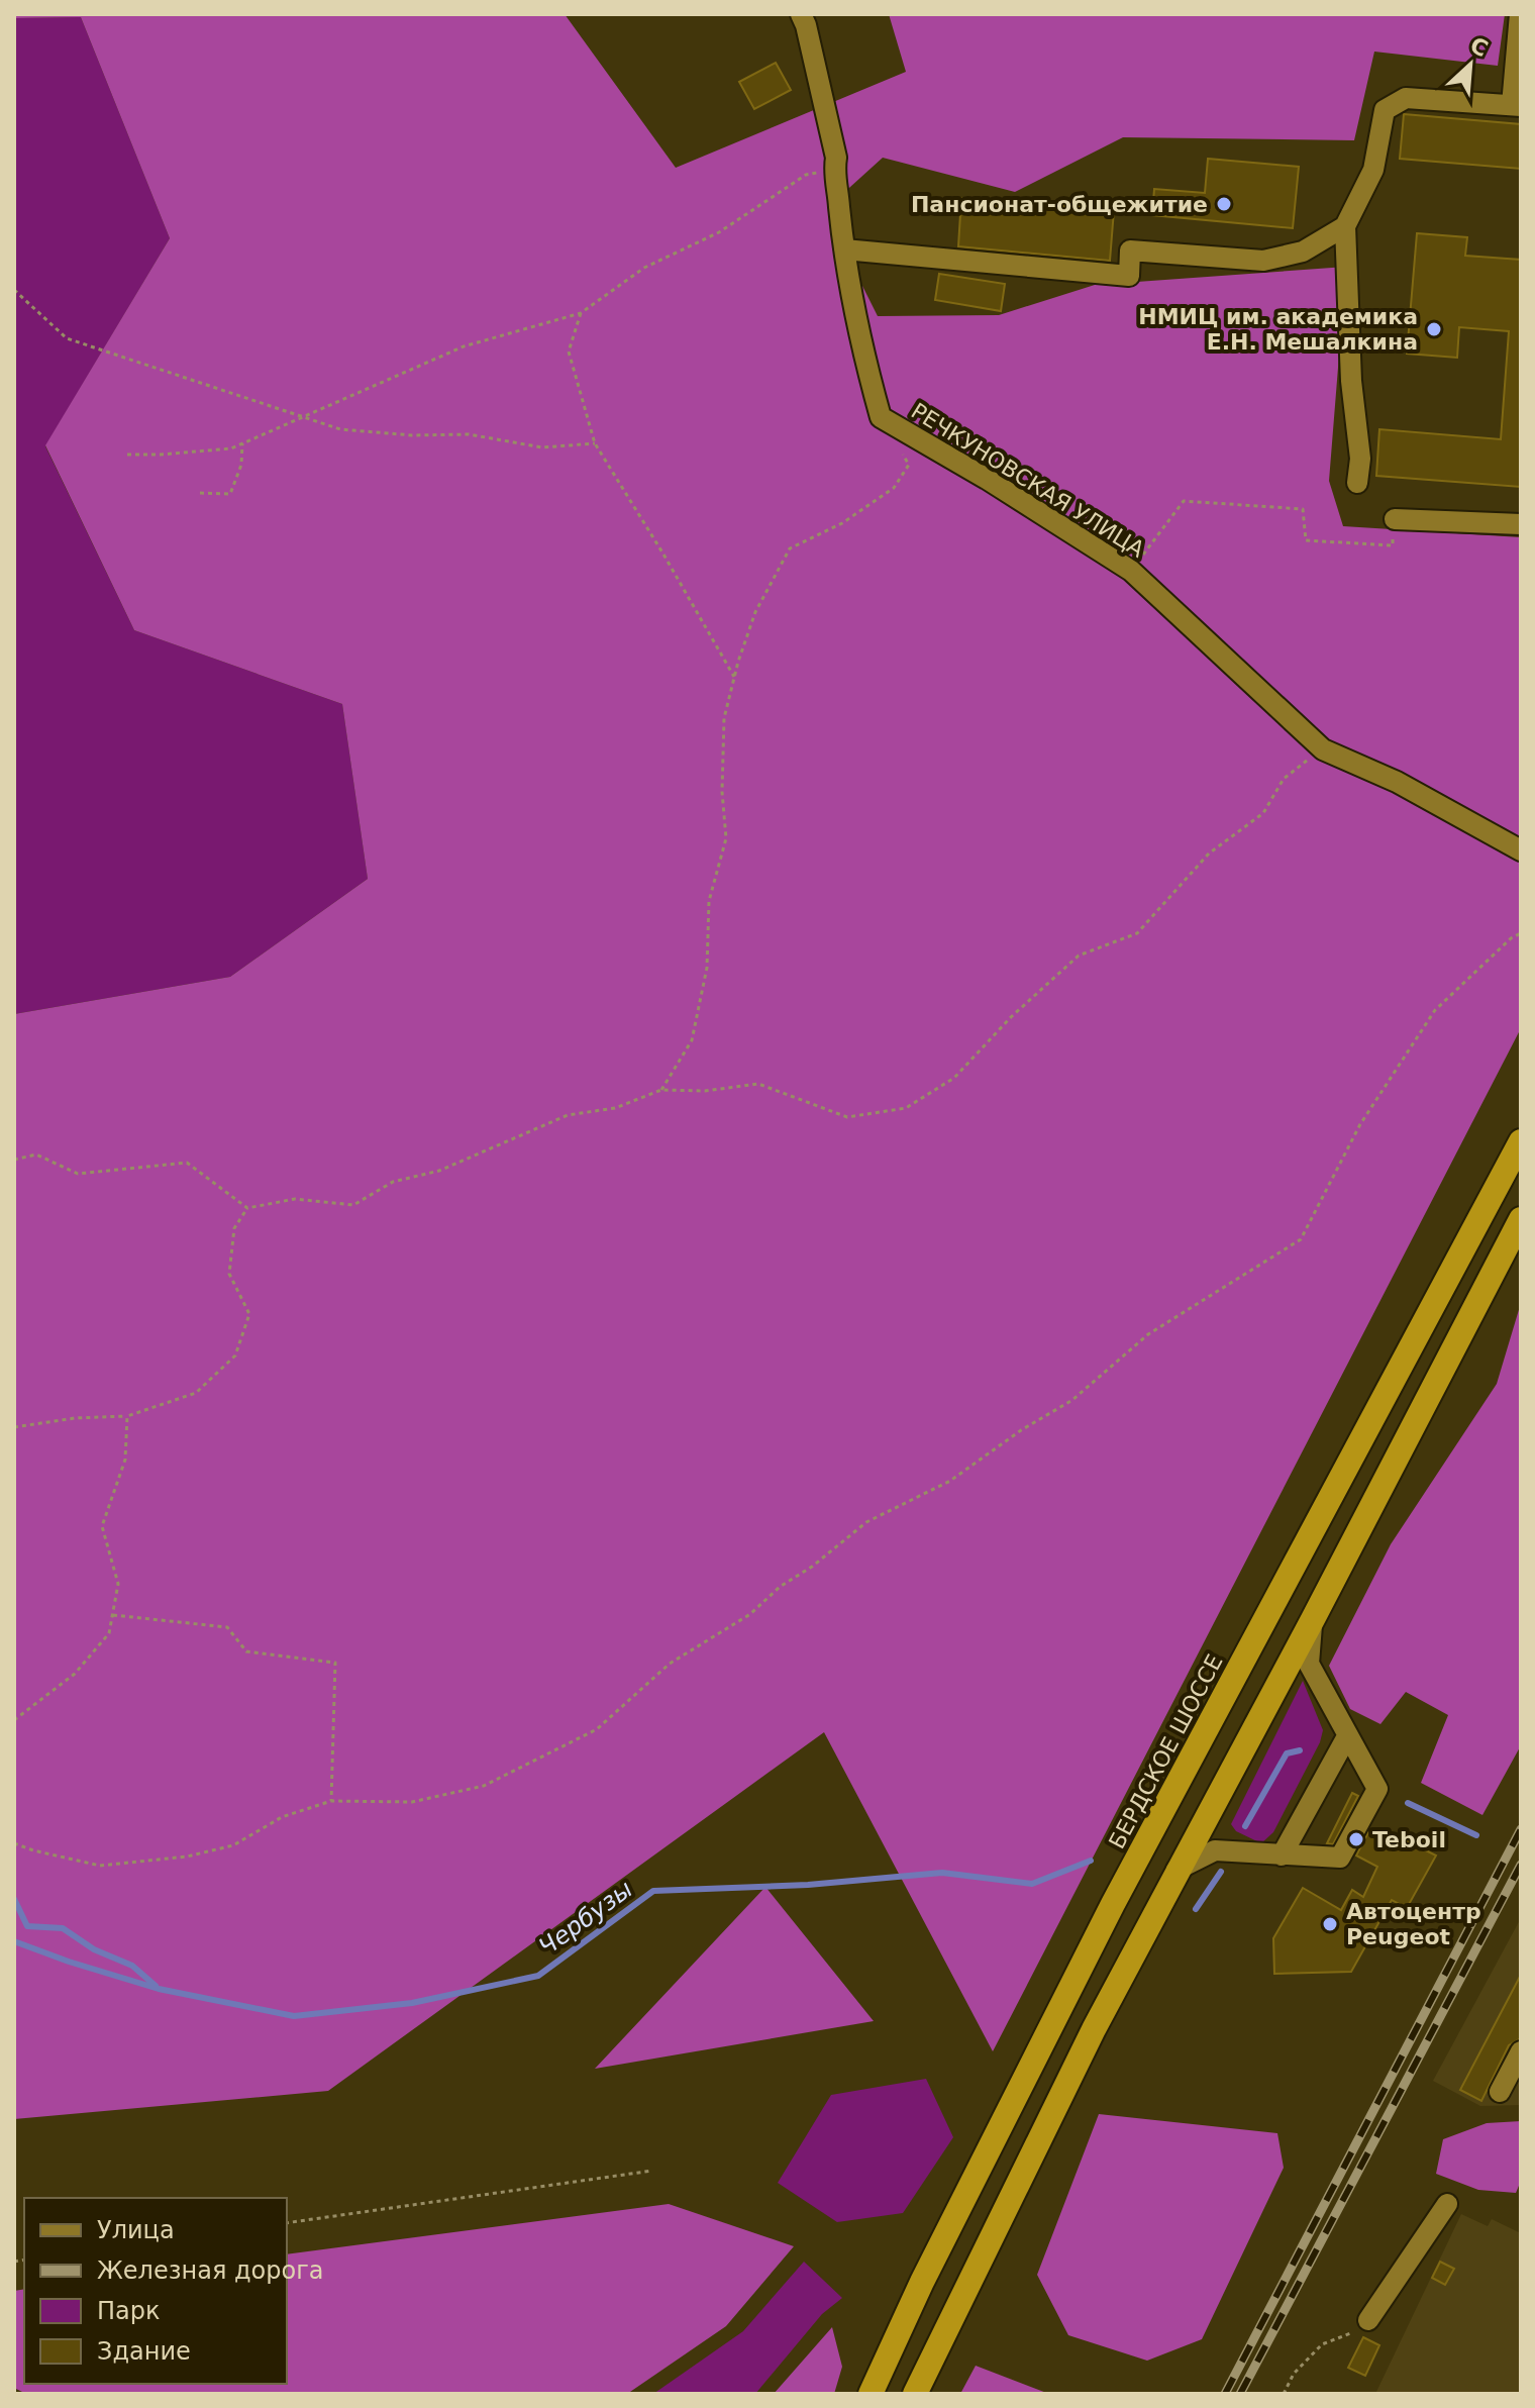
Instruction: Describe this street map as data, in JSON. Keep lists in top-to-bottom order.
{
  "streets": {
    "highway": ["БЕРДСКОЕ ШОССЕ"],
    "street": ["РЕЧКУНОВСКАЯ УЛИЦА"]
  },
  "water": ["Чербузы"],
  "places": [
    "Пансионат-общежитие",
    "НМИЦ им. академика Е.Н. Мешалкина",
    "Teboil",
    "Автоцентр Peugeot"
  ],
  "legend": [
    "Улица",
    "Железная дорога",
    "Парк",
    "Здание"
  ],
  "north": "top right"
}
